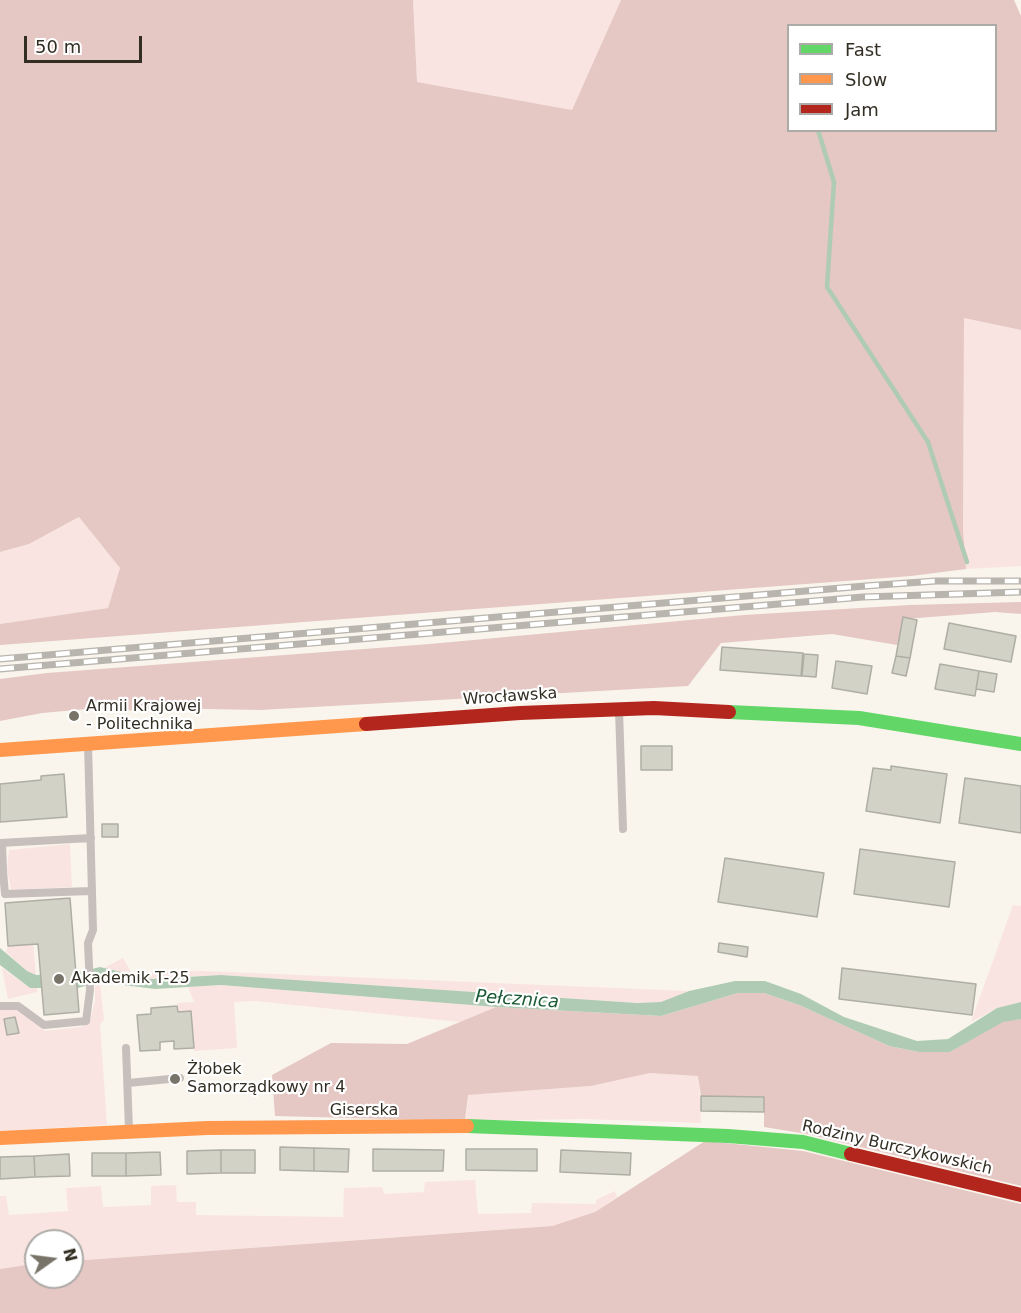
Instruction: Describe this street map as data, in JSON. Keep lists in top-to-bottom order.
{
  "streets": {
    "street": ["Wrocławska", "Giserska", "Rodziny Burczykowskich"]
  },
  "crossings": [
    ["Giserska", "Rodziny Burczykowskich"]
  ],
  "water": ["Pełcznica"],
  "places": ["Armii Krajowej - Politechnika", "Akademik T-25", "Żłobek Samorządkowy nr 4"],
  "legend": ["Fast", "Slow", "Jam"],
  "scale_bar": "50 m",
  "north": "right"
}
